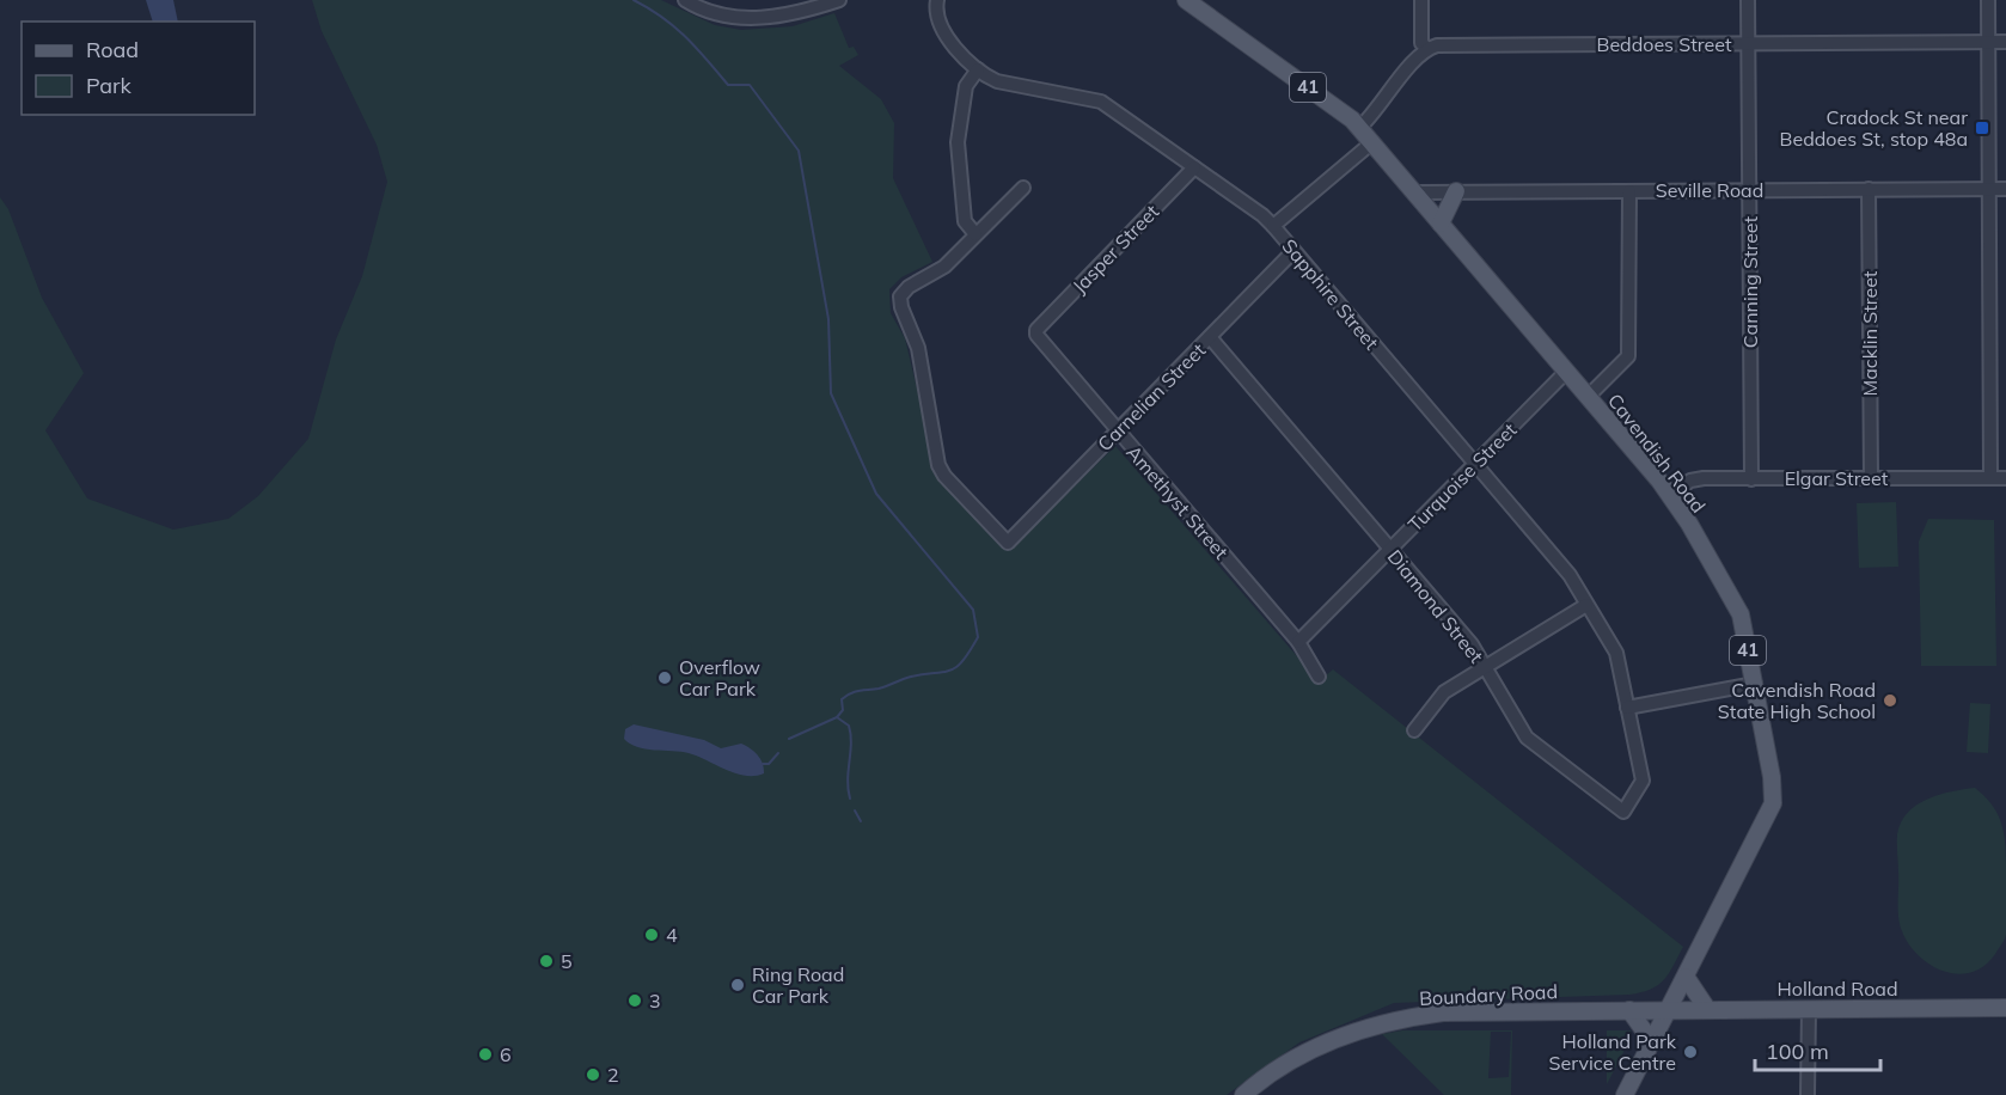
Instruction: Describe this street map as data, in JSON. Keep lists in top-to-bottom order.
{
  "streets": {
    "main road": [
      "41",
      "Cavendish Road",
      "Holland Road",
      "Boundary Road"
    ],
    "street": [
      "Beddoes Street",
      "Seville Road",
      "Jasper Street",
      "Canning Street",
      "Sapphire Street",
      "Macklin Street",
      "Carnelian Street",
      "Turquoise Street",
      "Elgar Street",
      "Amethyst Street",
      "Diamond Street"
    ]
  },
  "crossings": [
    ["Beddoes Street", "Canning Street"],
    ["Seville Road", "Canning Street"],
    ["Seville Road", "Macklin Street"],
    ["Seville Road", "Cavendish Road"],
    ["Jasper Street", "Sapphire Street"],
    ["Jasper Street", "Amethyst Street"],
    ["Canning Street", "Elgar Street"],
    ["Sapphire Street", "Carnelian Street"],
    ["Sapphire Street", "Turquoise Street"],
    ["Sapphire Street", "Diamond Street"],
    ["Macklin Street", "Elgar Street"],
    ["Carnelian Street", "Amethyst Street"],
    ["Carnelian Street", "Diamond Street"],
    ["Cavendish Road", "Turquoise Street"],
    ["Cavendish Road", "Elgar Street"],
    ["Cavendish Road", "Holland Road"],
    ["Cavendish Road", "Boundary Road"],
    ["Turquoise Street", "Amethyst Street"],
    ["Turquoise Street", "Diamond Street"],
    ["Holland Road", "Boundary Road"]
  ],
  "places": {
    "transit": ["Cradock St near Beddoes St, stop 48a"],
    "other": [
      "Overflow Car Park",
      "Cavendish Road State High School",
      "4",
      "5",
      "Ring Road Car Park",
      "3",
      "Holland Park Service Centre",
      "6",
      "2"
    ]
  },
  "legend": ["Road", "Park"],
  "scale_bar": "100 m"
}
